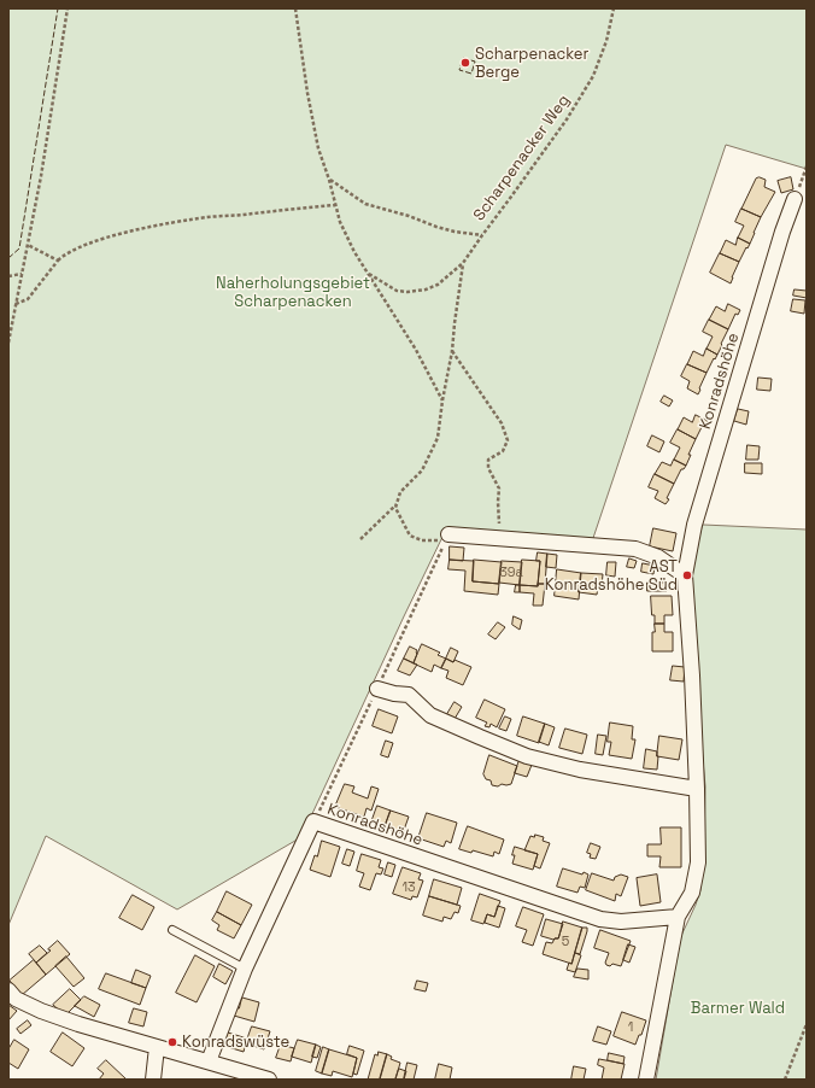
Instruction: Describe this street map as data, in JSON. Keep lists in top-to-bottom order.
{
  "streets": {
    "street": ["Konradshöhe"],
    "path": ["Scharpenacker Weg"]
  },
  "parks": ["Naherholungsgebiet Scharpenacken", "Barmer Wald"],
  "places": ["Scharpenacker Berge", "AST Konradshöhe Süd", "Konradswüste"],
  "house_numbers": [
    "39a",
    "13",
    "5",
    "1"
  ]
}
